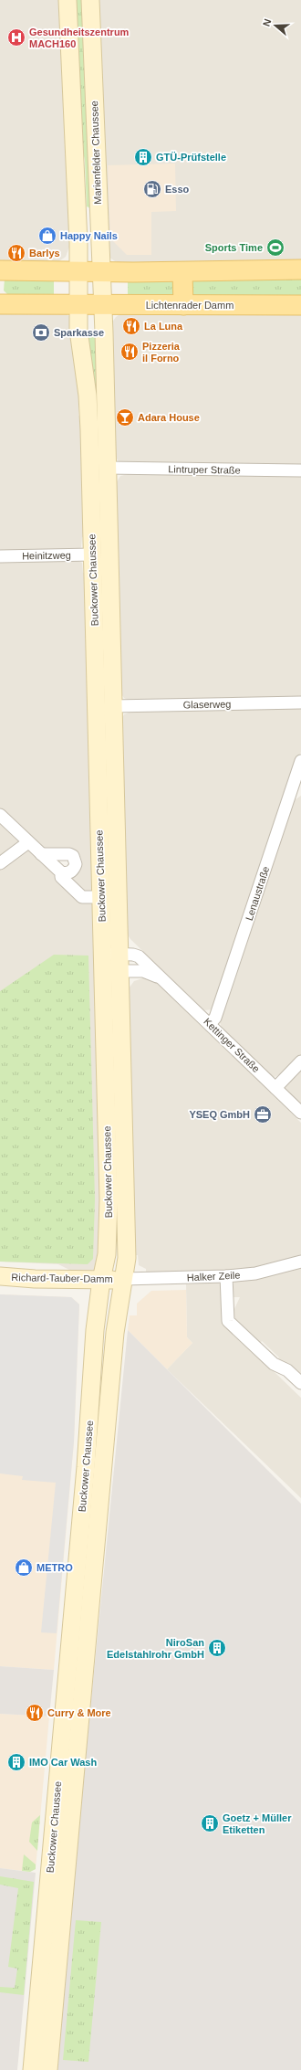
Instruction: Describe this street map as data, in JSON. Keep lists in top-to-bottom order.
{
  "streets": {
    "main road": [
      "Marienfelder Chaussee",
      "Lichtenrader Damm",
      "Buckower Chaussee",
      "Richard-Tauber-Damm"
    ],
    "street": [
      "Lintruper Straße",
      "Heinitzweg",
      "Glaserweg",
      "Lenaustraße",
      "Kettinger Straße",
      "Halker Zeile"
    ]
  },
  "crossings": [
    ["Marienfelder Chaussee", "Lichtenrader Damm"],
    ["Marienfelder Chaussee", "Buckower Chaussee"],
    ["Lichtenrader Damm", "Buckower Chaussee"],
    ["Lintruper Straße", "Buckower Chaussee"],
    ["Heinitzweg", "Buckower Chaussee"],
    ["Buckower Chaussee", "Glaserweg"],
    ["Buckower Chaussee", "Kettinger Straße"],
    ["Buckower Chaussee", "Halker Zeile"],
    ["Buckower Chaussee", "Richard-Tauber-Damm"],
    ["Lenaustraße", "Kettinger Straße"],
    ["Halker Zeile", "Richard-Tauber-Damm"]
  ],
  "places": {
    "hospital": ["Gesundheitszentrum MACH160"],
    "building": [
      "GTÜ-Prüfstelle",
      "NiroSan Edelstahlrohr GmbH",
      "IMO Car Wash",
      "Goetz + Müller Etiketten"
    ],
    "fuel station": ["Esso"],
    "shop": ["Happy Nails", "METRO"],
    "sports": ["Sports Time"],
    "restaurant": [
      "Barlys",
      "La Luna",
      "Pizzeria il Forno",
      "Curry & More"
    ],
    "bank": ["Sparkasse"],
    "bar": ["Adara House"],
    "office": ["YSEQ GmbH"]
  },
  "north": "left"
}
